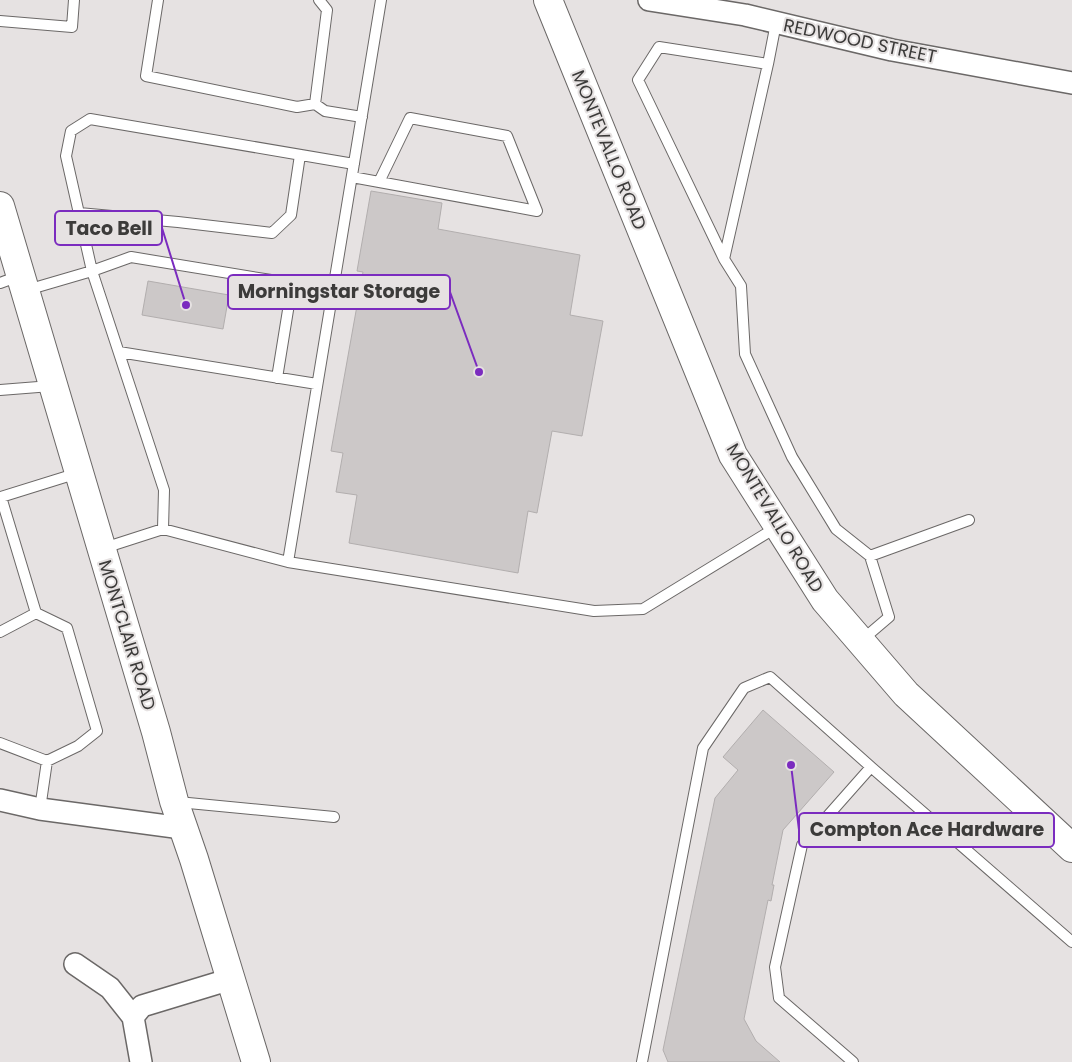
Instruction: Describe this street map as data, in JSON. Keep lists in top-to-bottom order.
{
  "streets": {
    "main road": ["MONTEVALLO ROAD", "MONTCLAIR ROAD"],
    "street": ["REDWOOD STREET"]
  },
  "places": ["Taco Bell", "Morningstar Storage", "Compton Ace Hardware"]
}
